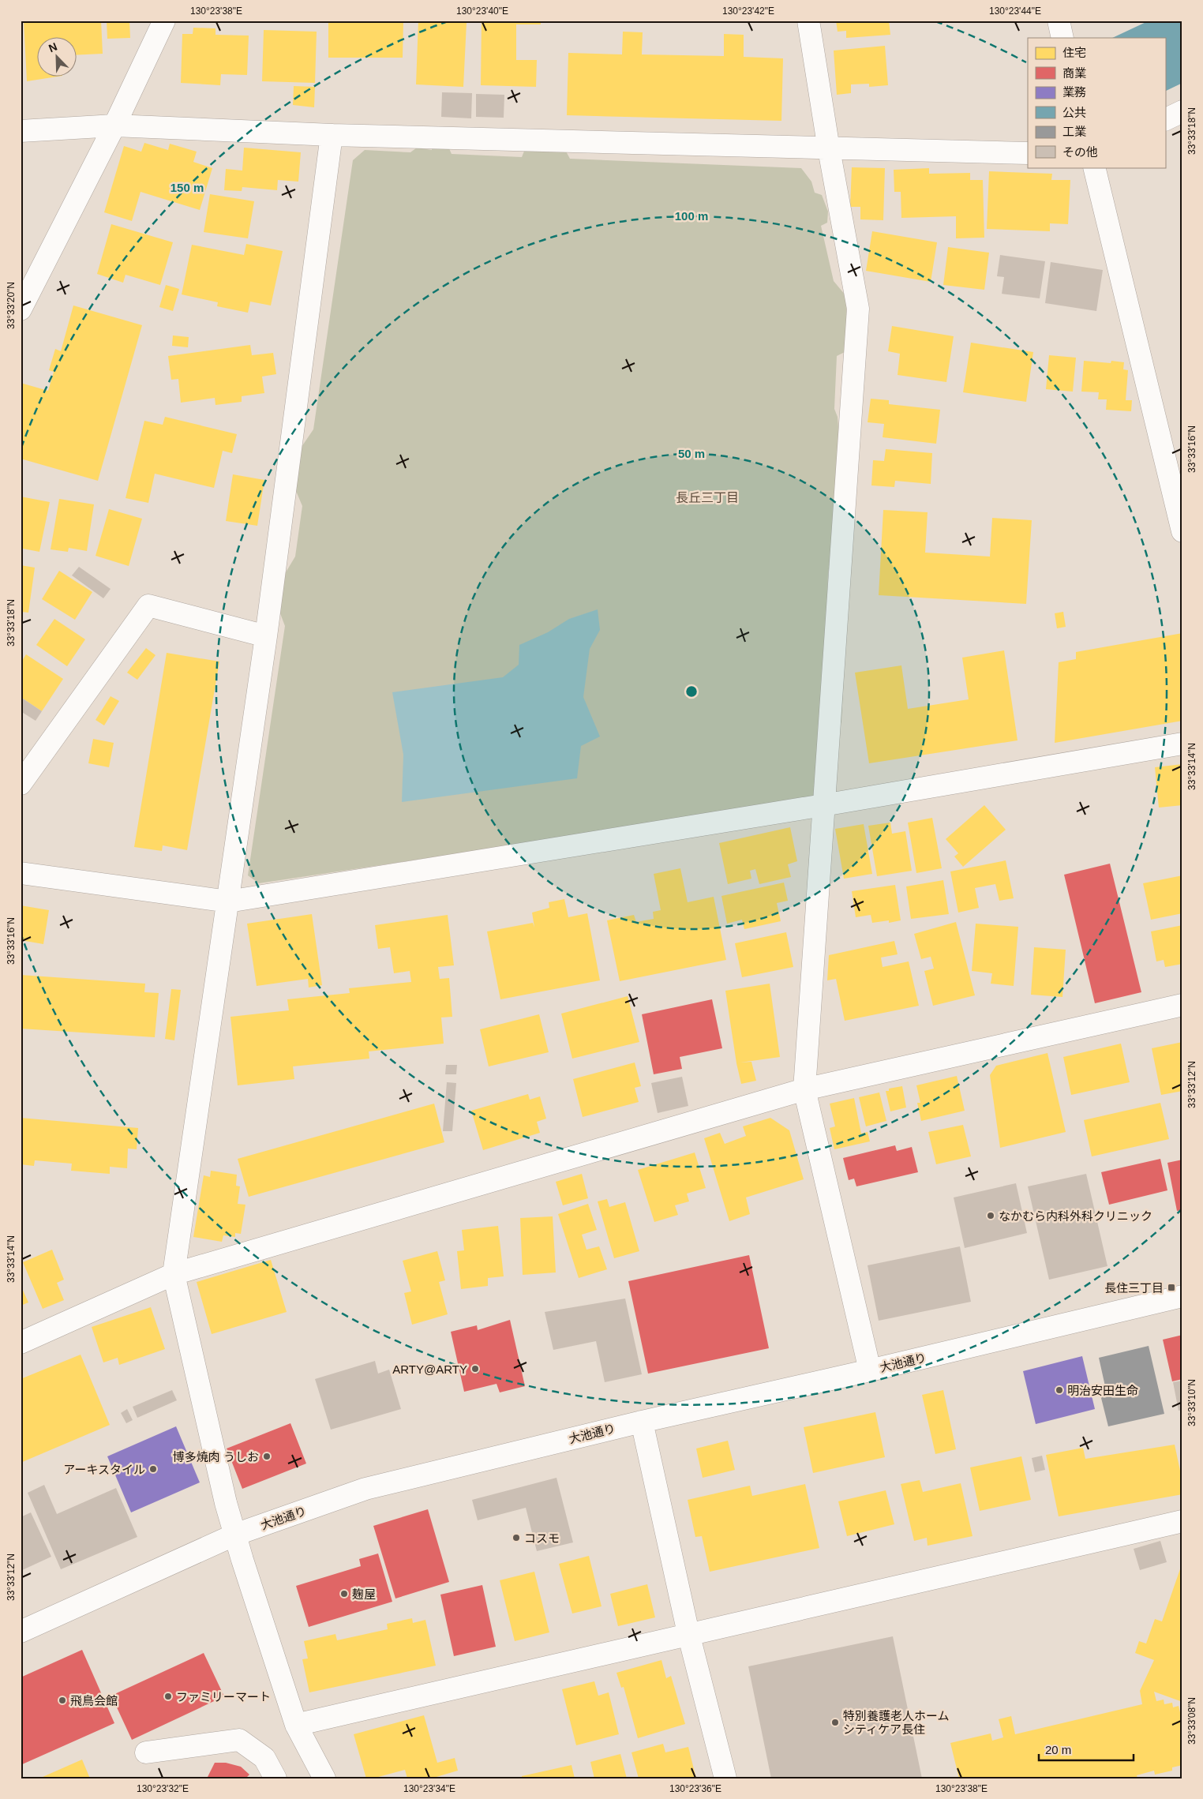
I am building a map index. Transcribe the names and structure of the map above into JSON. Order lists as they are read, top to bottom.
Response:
{
  "streets": {
    "street": ["大池通り"]
  },
  "districts": ["長丘三丁目"],
  "places": {
    "other": [
      "なかむら内科外科クリニック",
      "ARTY@ARTY",
      "明治安田生命",
      "博多焼肉 うしお",
      "アーキスタイル",
      "コスモ",
      "麹屋",
      "ファミリーマート",
      "飛鳥会館",
      "特別養護老人ホーム シティケア長住"
    ],
    "transit": ["長住三丁目"]
  },
  "legend": [
    "住宅",
    "商業",
    "業務",
    "公共",
    "工業",
    "その他"
  ],
  "scale_bar": "20 m",
  "north": "top left",
  "coordinates": [
    "130°23'38\"E",
    "130°23'40\"E",
    "130°23'42\"E",
    "130°23'44\"E",
    "33°33'18\"N",
    "33°33'20\"N",
    "33°33'16\"N",
    "33°33'14\"N",
    "33°33'12\"N",
    "33°33'10\"N",
    "33°33'08\"N",
    "130°23'32\"E",
    "130°23'34\"E",
    "130°23'36\"E"
  ],
  "rings": ["150 m", "100 m", "50 m"]
}
